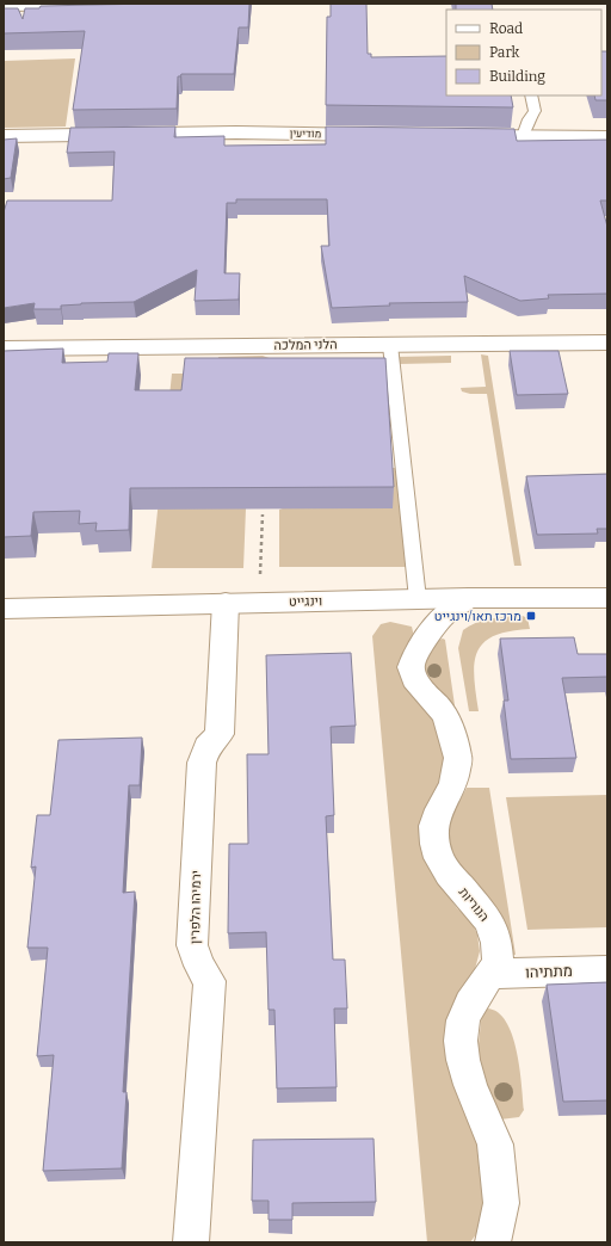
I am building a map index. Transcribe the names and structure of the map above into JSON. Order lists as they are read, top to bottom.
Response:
{
  "streets": {
    "street": [
      "מודיעין",
      "הלני המלכה",
      "וינגייט",
      "הנוריות",
      "ירמיהו הלפרין",
      "מתתיהו"
    ]
  },
  "crossings": [
    ["וינגייט", "הנוריות"],
    ["וינגייט", "ירמיהו הלפרין"],
    ["הנוריות", "מתתיהו"]
  ],
  "places": {
    "transit": ["מרכז תאו/וינגייט"]
  },
  "legend": ["Road", "Park", "Building"]
}
